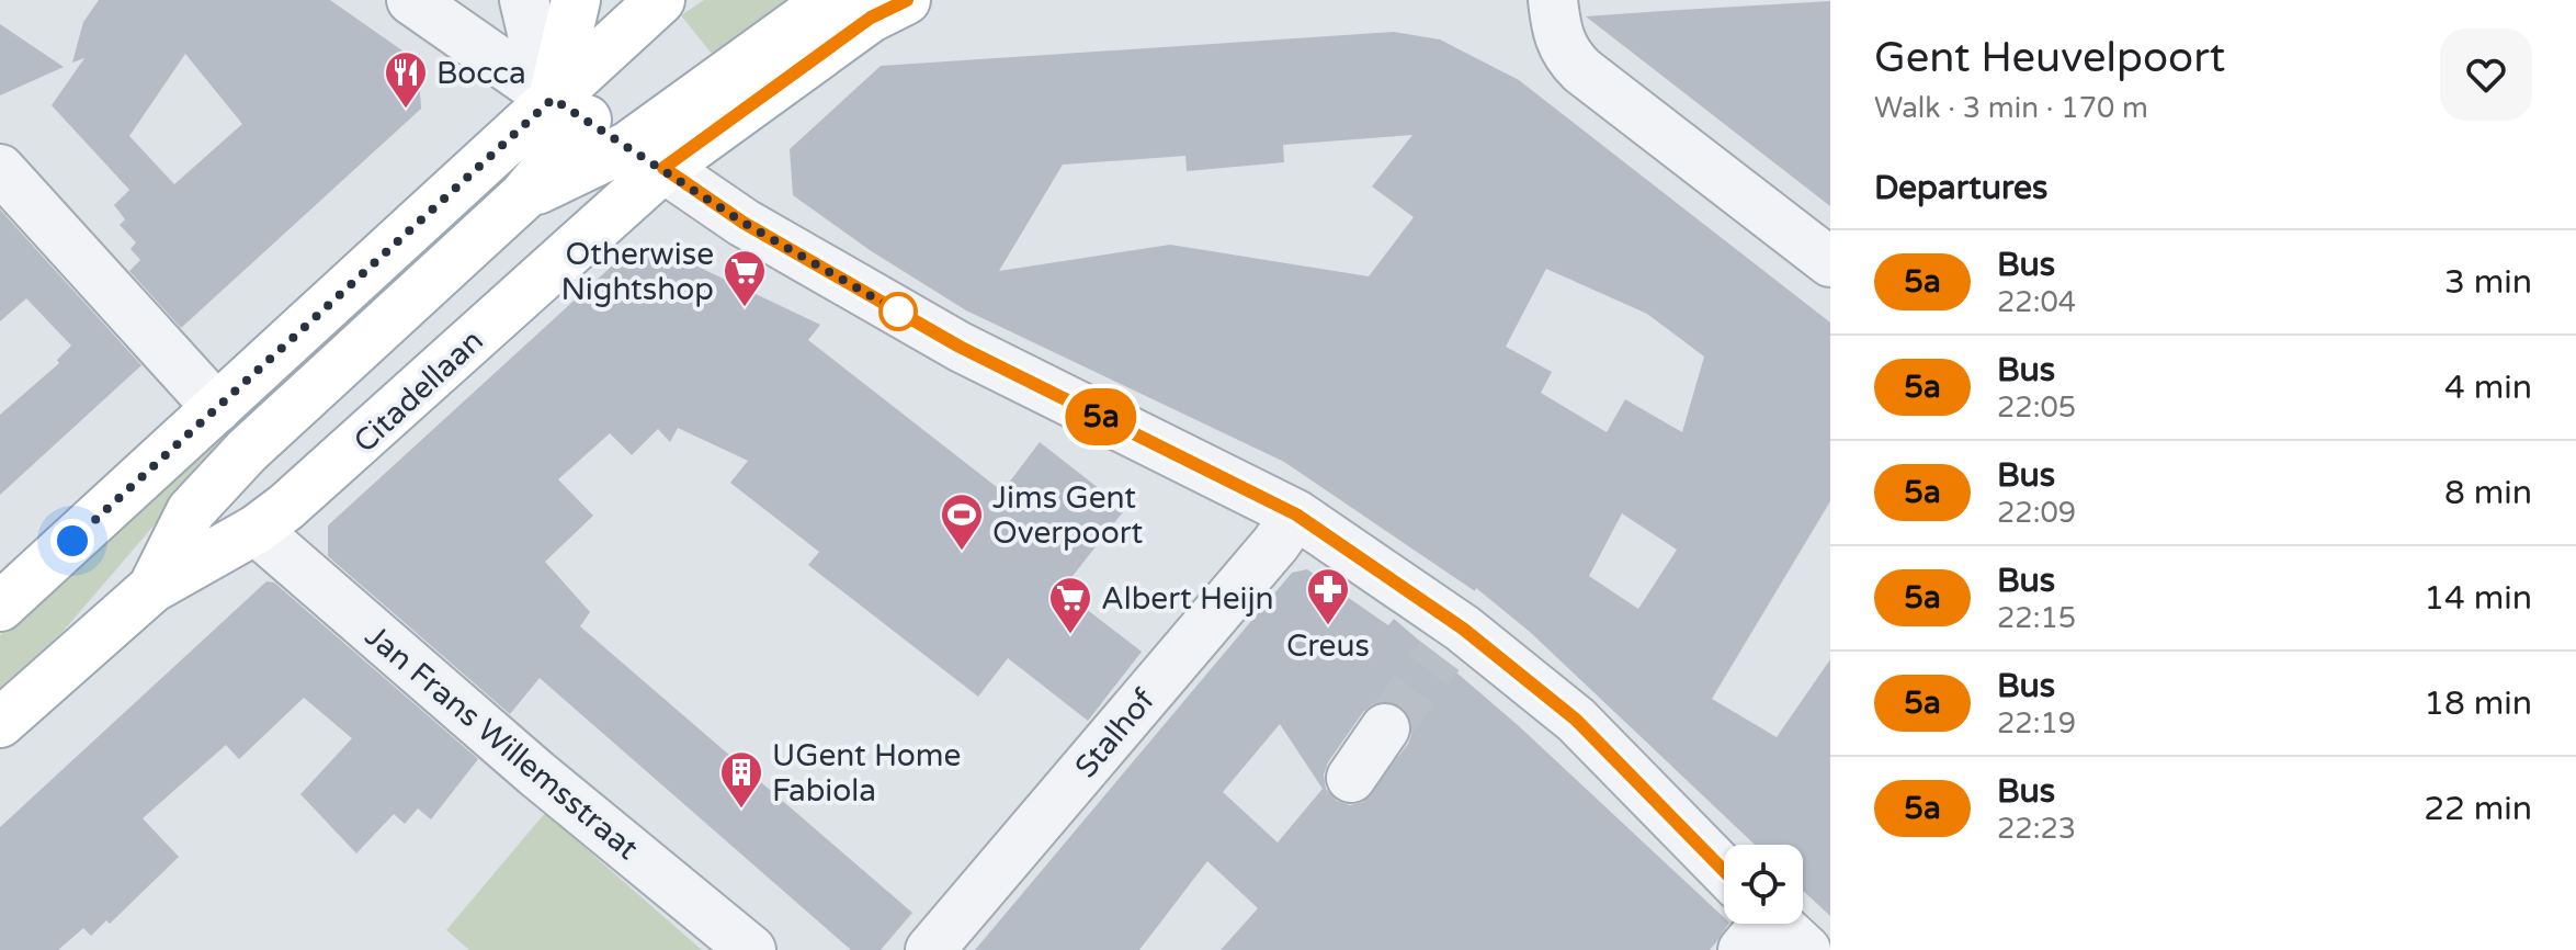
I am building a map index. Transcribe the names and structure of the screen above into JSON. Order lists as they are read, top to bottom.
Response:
{
  "streets": {
    "main road": ["Citadellaan"],
    "street": ["Stalhof", "Jan Frans Willemsstraat"]
  },
  "crossings": [
    ["Citadellaan", "Jan Frans Willemsstraat"]
  ],
  "places": {
    "restaurant": ["Bocca"],
    "supermarket": ["Otherwise Nightshop", "Albert Heijn"],
    "sports": ["Jims Gent Overpoort"],
    "pharmacy": ["Creus"],
    "building": ["UGent Home Fabiola"]
  },
  "lines": ["bus line 5a"],
  "page": {
    "on_map": "5a",
    "heading": [
      ["Gent Heuvelpoort", "Walk · 3 min · 170 m"],
      "Departures"
    ],
    "list": [
      {
        "mark": "5a",
        "name": "Bus",
        "note": "22:04",
        "value": "3 min"
      },
      {
        "mark": "5a",
        "name": "Bus",
        "note": "22:05",
        "value": "4 min"
      },
      {
        "mark": "5a",
        "name": "Bus",
        "note": "22:09",
        "value": "8 min"
      },
      {
        "mark": "5a",
        "name": "Bus",
        "note": "22:15",
        "value": "14 min"
      },
      {
        "mark": "5a",
        "name": "Bus",
        "note": "22:19",
        "value": "18 min"
      },
      {
        "mark": "5a",
        "name": "Bus",
        "note": "22:23",
        "value": "22 min"
      }
    ]
  }
}
